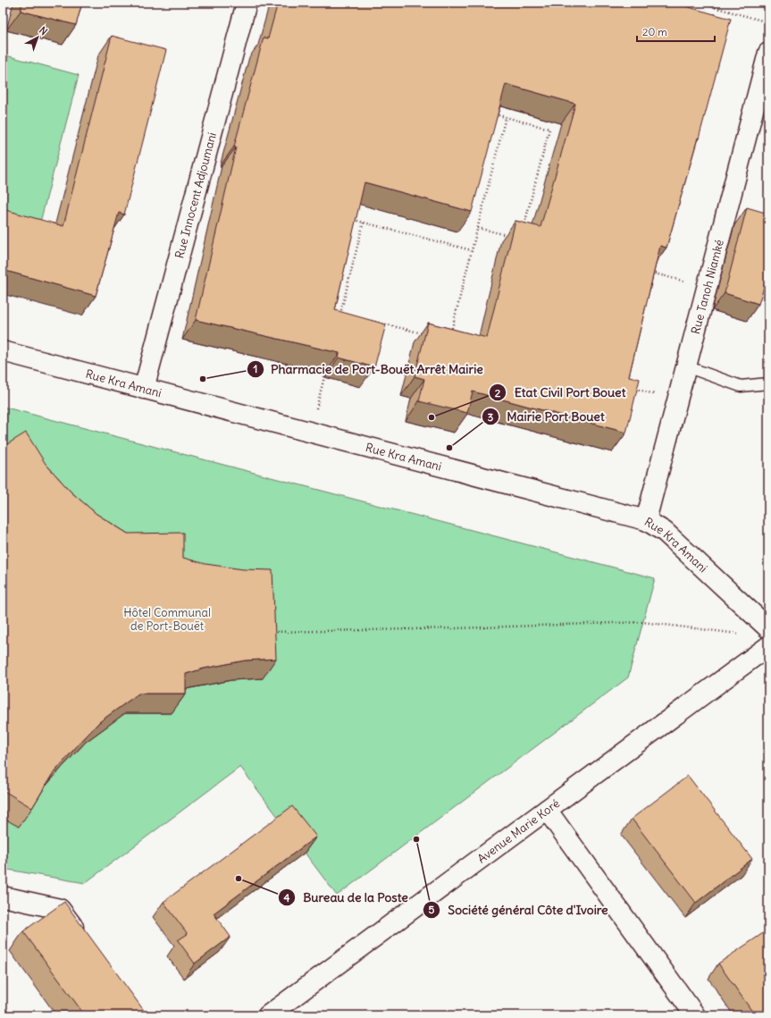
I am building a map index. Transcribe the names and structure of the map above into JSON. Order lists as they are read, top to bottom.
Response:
{
  "streets": {
    "street": [
      "Rue Innocent Adjoumani",
      "Rue Tanoh Niamké",
      "Rue Kra Amani",
      "Avenue Marie Koré"
    ]
  },
  "crossings": [
    ["Rue Innocent Adjoumani", "Rue Kra Amani"],
    ["Rue Tanoh Niamké", "Rue Kra Amani"]
  ],
  "parks": ["Hôtel Communal de Port-Bouët"],
  "places": [
    "Pharmacie de Port-Bouët Arrêt Mairie",
    "Etat Civil Port Bouet",
    "Mairie Port Bouet",
    "Société général Côte d'Ivoire",
    "Bureau de la Poste"
  ],
  "scale_bar": "20 m",
  "north": "top right"
}
